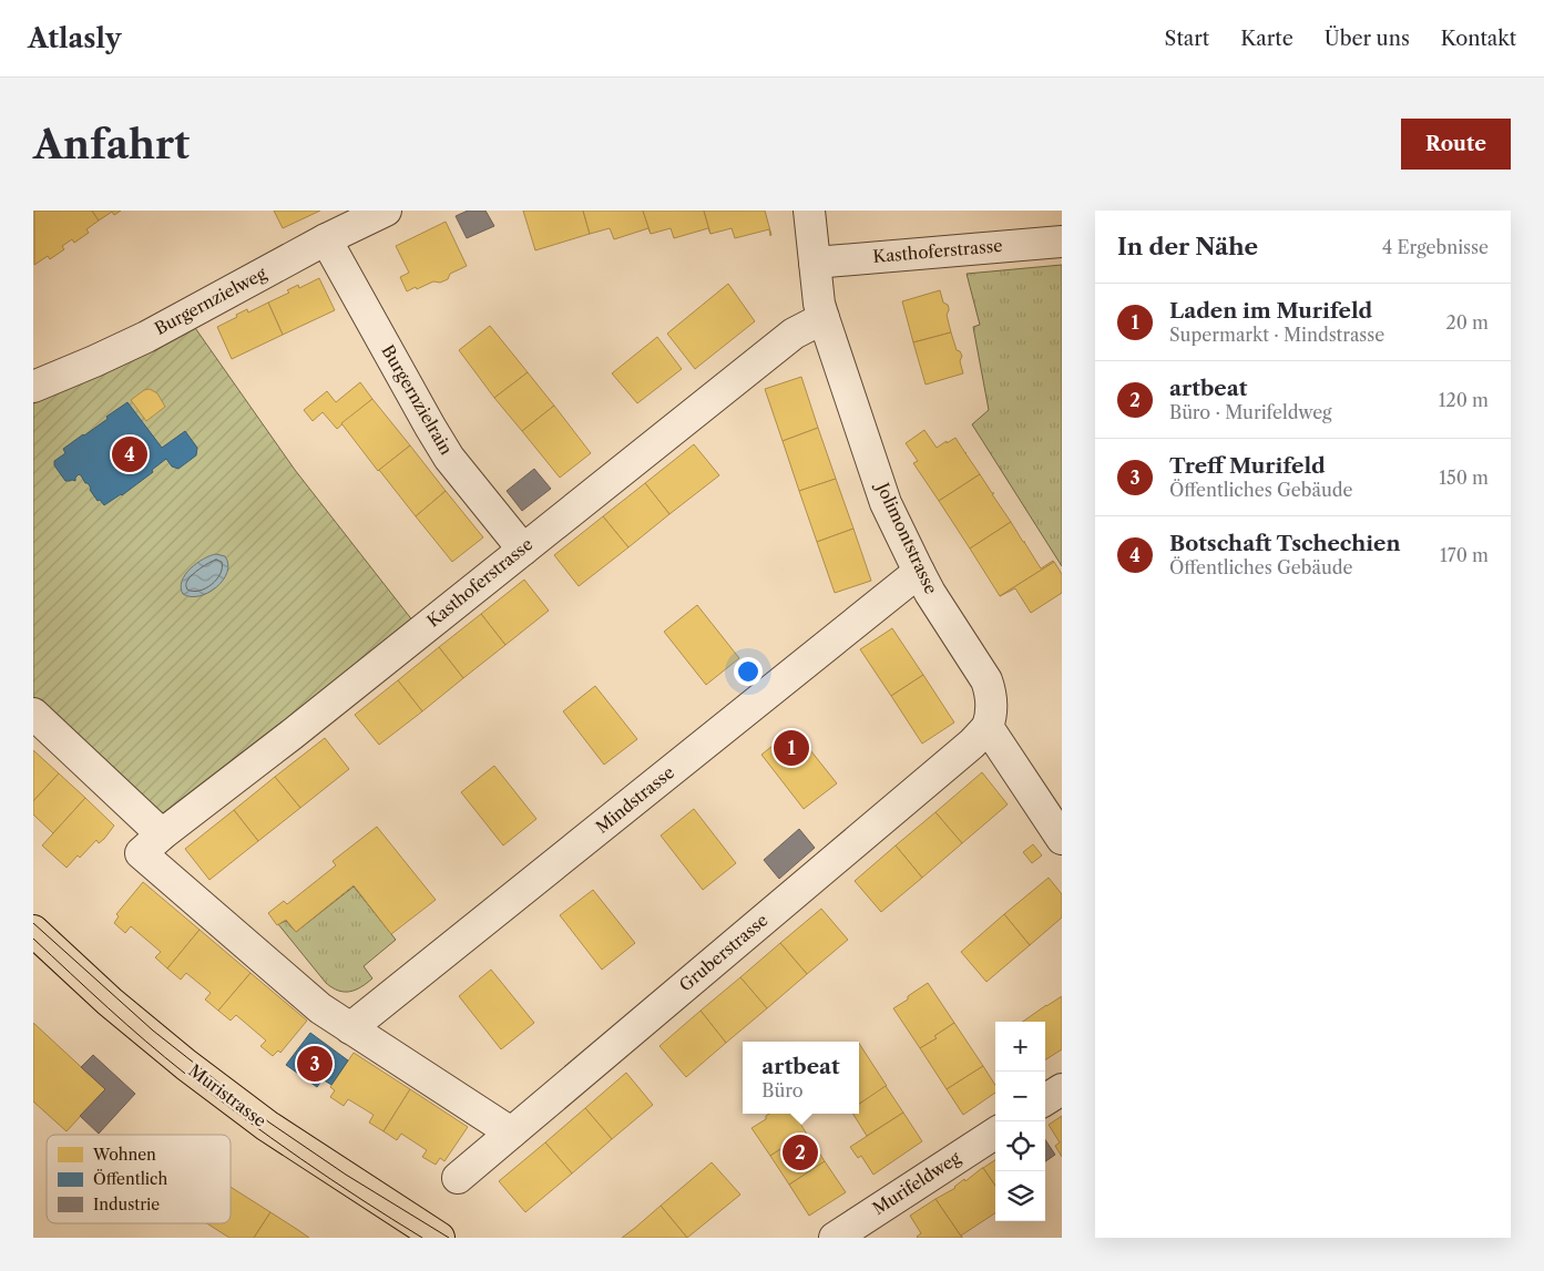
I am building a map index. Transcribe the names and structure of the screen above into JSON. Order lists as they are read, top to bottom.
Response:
{
  "streets": {
    "main road": ["Muristrasse"],
    "street": [
      "Kasthoferstrasse",
      "Burgernzielweg",
      "Burgernzielrain",
      "Jolimontstrasse",
      "Mindstrasse",
      "Gruberstrasse",
      "Murifeldweg"
    ]
  },
  "crossings": [
    ["Kasthoferstrasse", "Burgernzielrain"],
    ["Kasthoferstrasse", "Jolimontstrasse"],
    ["Burgernzielweg", "Burgernzielrain"],
    ["Jolimontstrasse", "Mindstrasse"],
    ["Jolimontstrasse", "Gruberstrasse"]
  ],
  "legend": ["Wohnen", "Öffentlich", "Industrie"],
  "page": {
    "header": "Atlasly",
    "nav": [
      "Start",
      "Karte",
      "Über uns",
      "Kontakt"
    ],
    "buttons": "Route",
    "title": "Anfahrt",
    "heading": ["In der Nähe", "4 Ergebnisse"],
    "list": [
      {
        "mark": "1",
        "name": "Laden im Murifeld",
        "note": "Supermarkt · Mindstrasse",
        "value": "20 m"
      },
      {
        "mark": "2",
        "name": "artbeat",
        "note": "Büro · Murifeldweg",
        "value": "120 m"
      },
      {
        "mark": "3",
        "name": "Treff Murifeld",
        "note": "Öffentliches Gebäude",
        "value": "150 m"
      },
      {
        "mark": "4",
        "name": "Botschaft Tschechien",
        "note": "Öffentliches Gebäude",
        "value": "170 m"
      }
    ],
    "pins": [
      "4",
      "1",
      "3",
      "2"
    ],
    "map_buttons": ["+", "−"],
    "popup": ["artbeat", "Büro"]
  }
}
